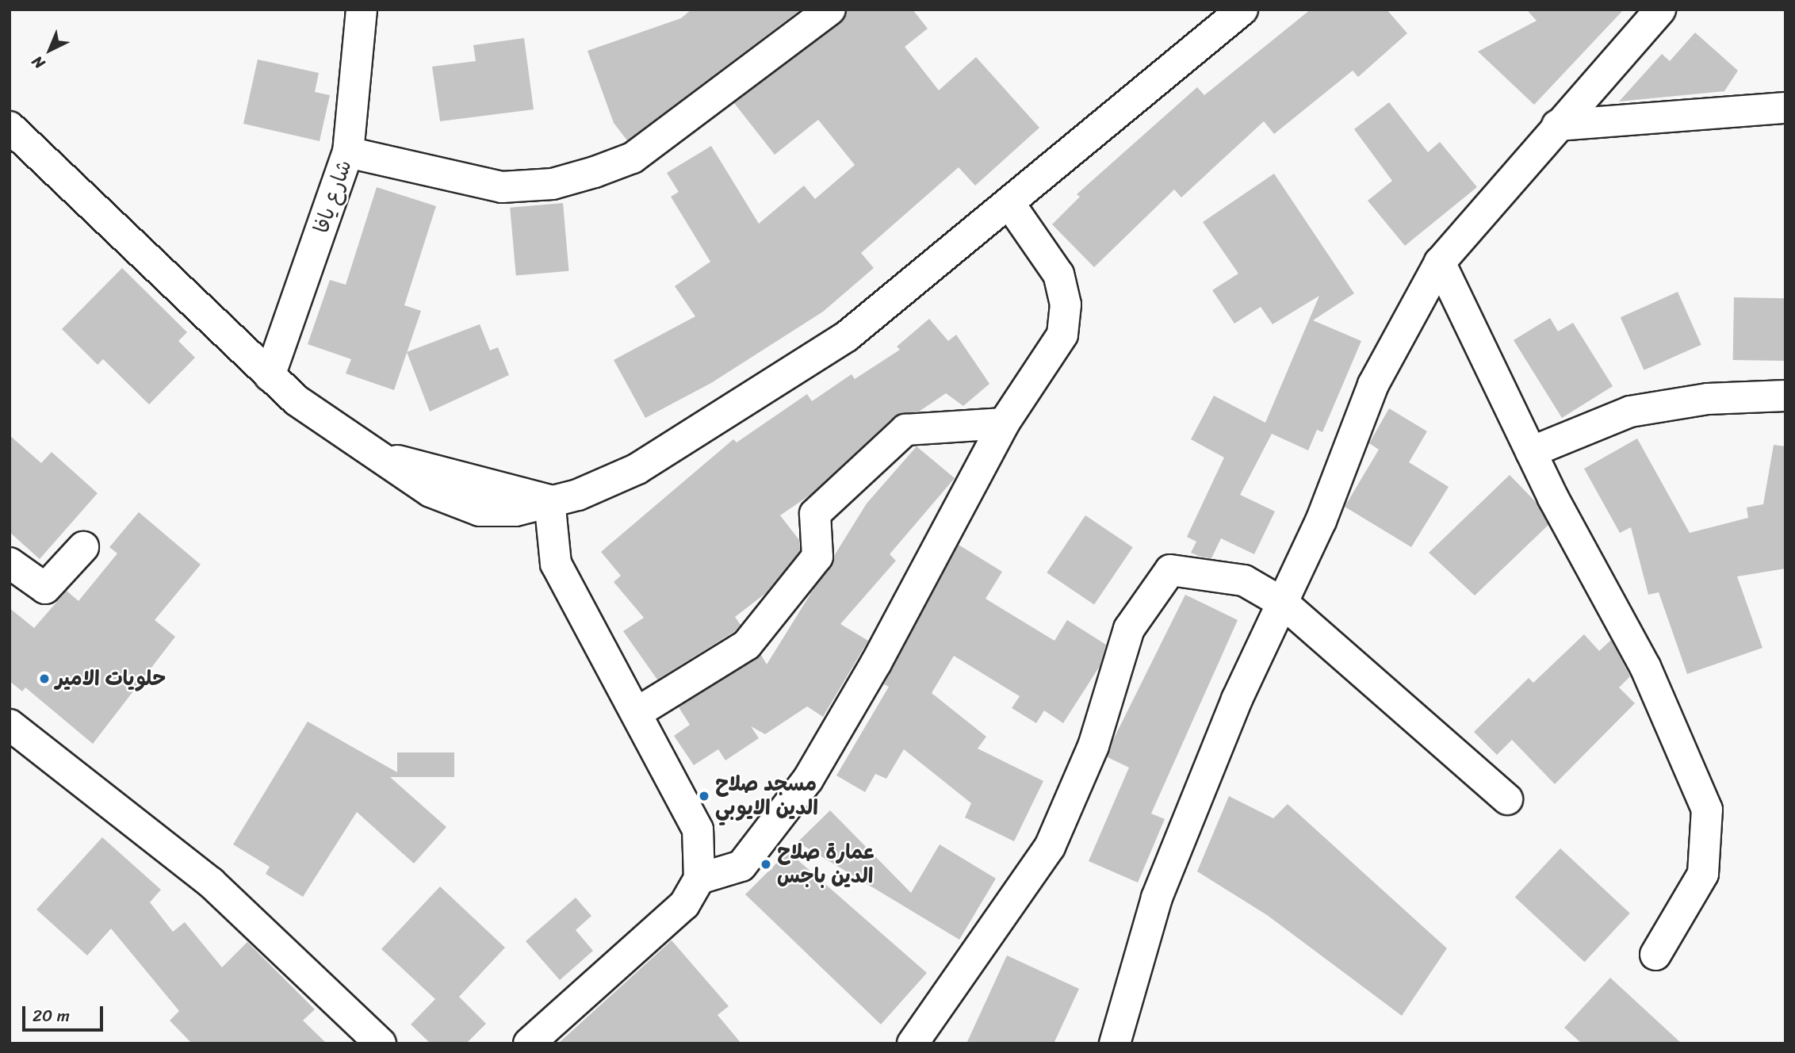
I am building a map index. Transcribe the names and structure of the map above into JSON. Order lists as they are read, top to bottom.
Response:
{
  "streets": {
    "street": ["شارع يافا"]
  },
  "places": ["حلويات الامير", "مسجد صلاح الدين الايوبي", "عمارة صلاح الدين باجس"],
  "scale_bar": "20 m",
  "north": "bottom left"
}
